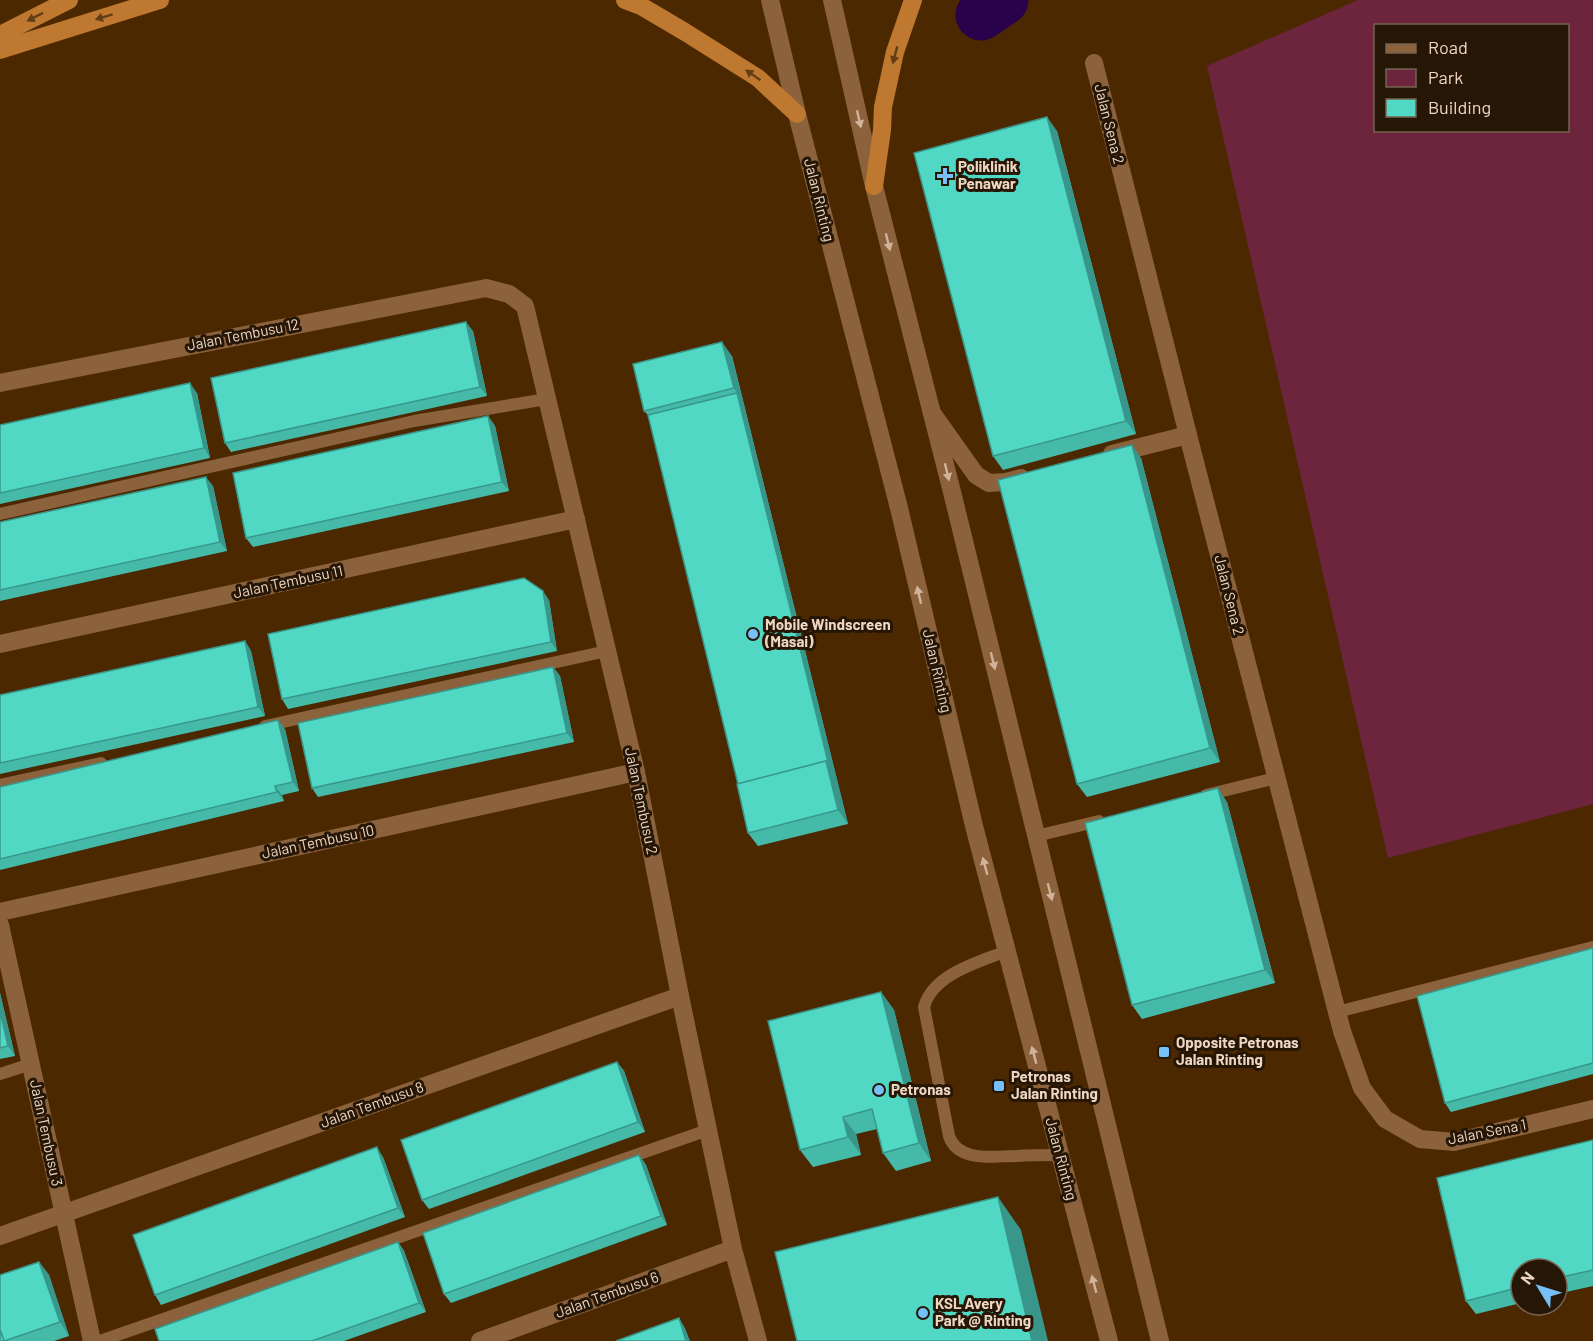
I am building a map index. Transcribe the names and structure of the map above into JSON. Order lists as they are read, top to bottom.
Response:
{
  "streets": {
    "street": [
      "Jalan Sena 2",
      "Jalan Rinting",
      "Jalan Tembusu 12",
      "Jalan Tembusu 11",
      "Jalan Tembusu 2",
      "Jalan Tembusu 10",
      "Jalan Tembusu 8",
      "Jalan Sena 1",
      "Jalan Tembusu 3",
      "Jalan Tembusu 6"
    ]
  },
  "crossings": [
    ["Jalan Sena 2", "Jalan Sena 1"],
    ["Jalan Tembusu 12", "Jalan Tembusu 2"],
    ["Jalan Tembusu 11", "Jalan Tembusu 2"],
    ["Jalan Tembusu 2", "Jalan Tembusu 10"],
    ["Jalan Tembusu 2", "Jalan Tembusu 8"],
    ["Jalan Tembusu 2", "Jalan Tembusu 6"],
    ["Jalan Tembusu 8", "Jalan Tembusu 3"]
  ],
  "places": {
    "health": ["Poliklinik Penawar"],
    "other": ["Mobile Windscreen (Masai)", "Petronas", "KSL Avery Park @ Rinting"],
    "transit": ["Opposite Petronas Jalan Rinting", "Petronas Jalan Rinting"]
  },
  "legend": ["Road", "Park", "Building"],
  "north": "top left"
}
